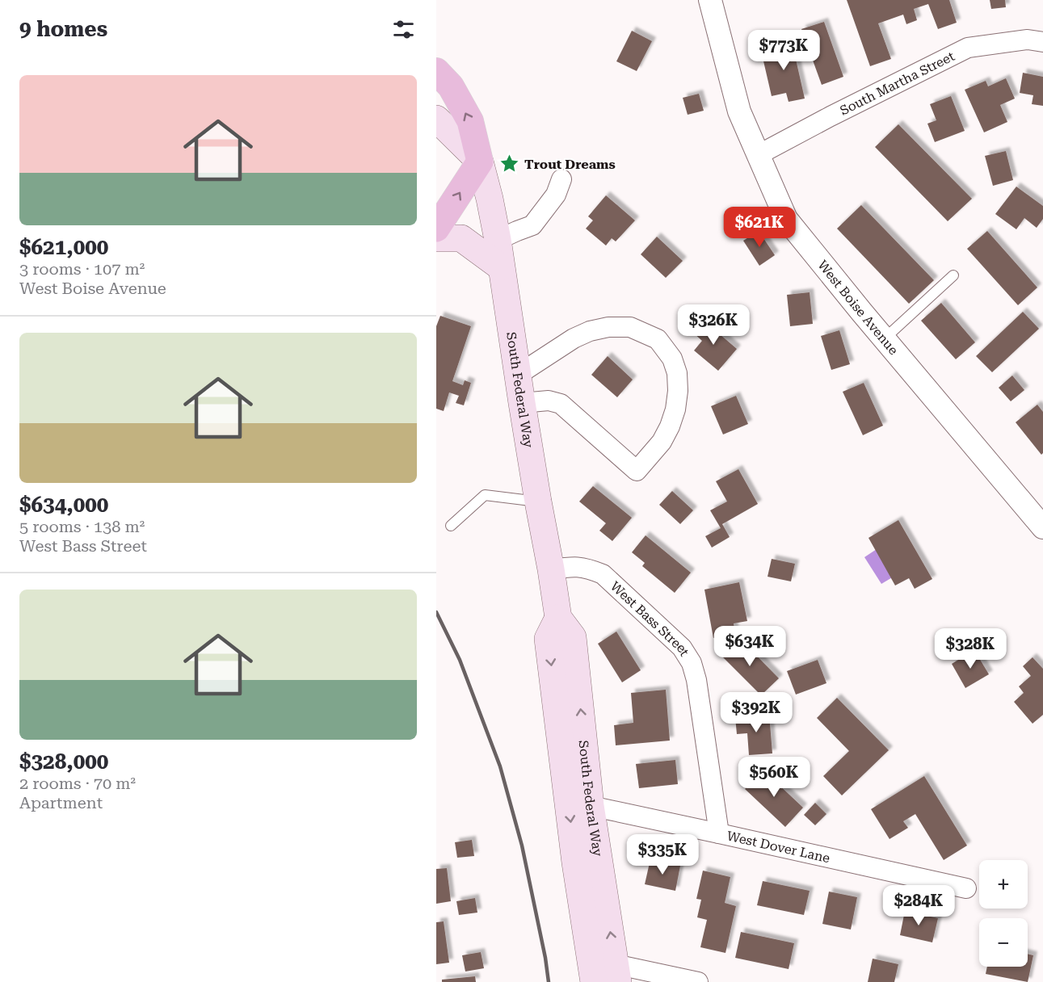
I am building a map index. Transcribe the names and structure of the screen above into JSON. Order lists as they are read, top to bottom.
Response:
{
  "streets": {
    "main road": ["South Federal Way"],
    "street": [
      "South Martha Street",
      "West Boise Avenue",
      "West Bass Street",
      "West Dover Lane"
    ]
  },
  "crossings": [
    ["South Martha Street", "West Boise Avenue"],
    ["South Federal Way", "West Bass Street"],
    ["South Federal Way", "West Dover Lane"],
    ["West Bass Street", "West Dover Lane"]
  ],
  "places": {
    "place": ["Trout Dreams"]
  },
  "page": {
    "heading": "9 homes",
    "price": [
      "$773K",
      "$621K",
      "$326K",
      "$634K",
      "$328K",
      "$392K",
      "$560K",
      "$335K",
      "$284K"
    ],
    "list": [
      {
        "name": "$621,000",
        "note": "3 rooms · 107 m² · West Boise Avenue"
      },
      {
        "name": "$634,000",
        "note": "5 rooms · 138 m² · West Bass Street"
      },
      {
        "name": "$328,000",
        "note": "2 rooms · 70 m² · Apartment"
      }
    ],
    "map_buttons": ["+", "−"]
  }
}
